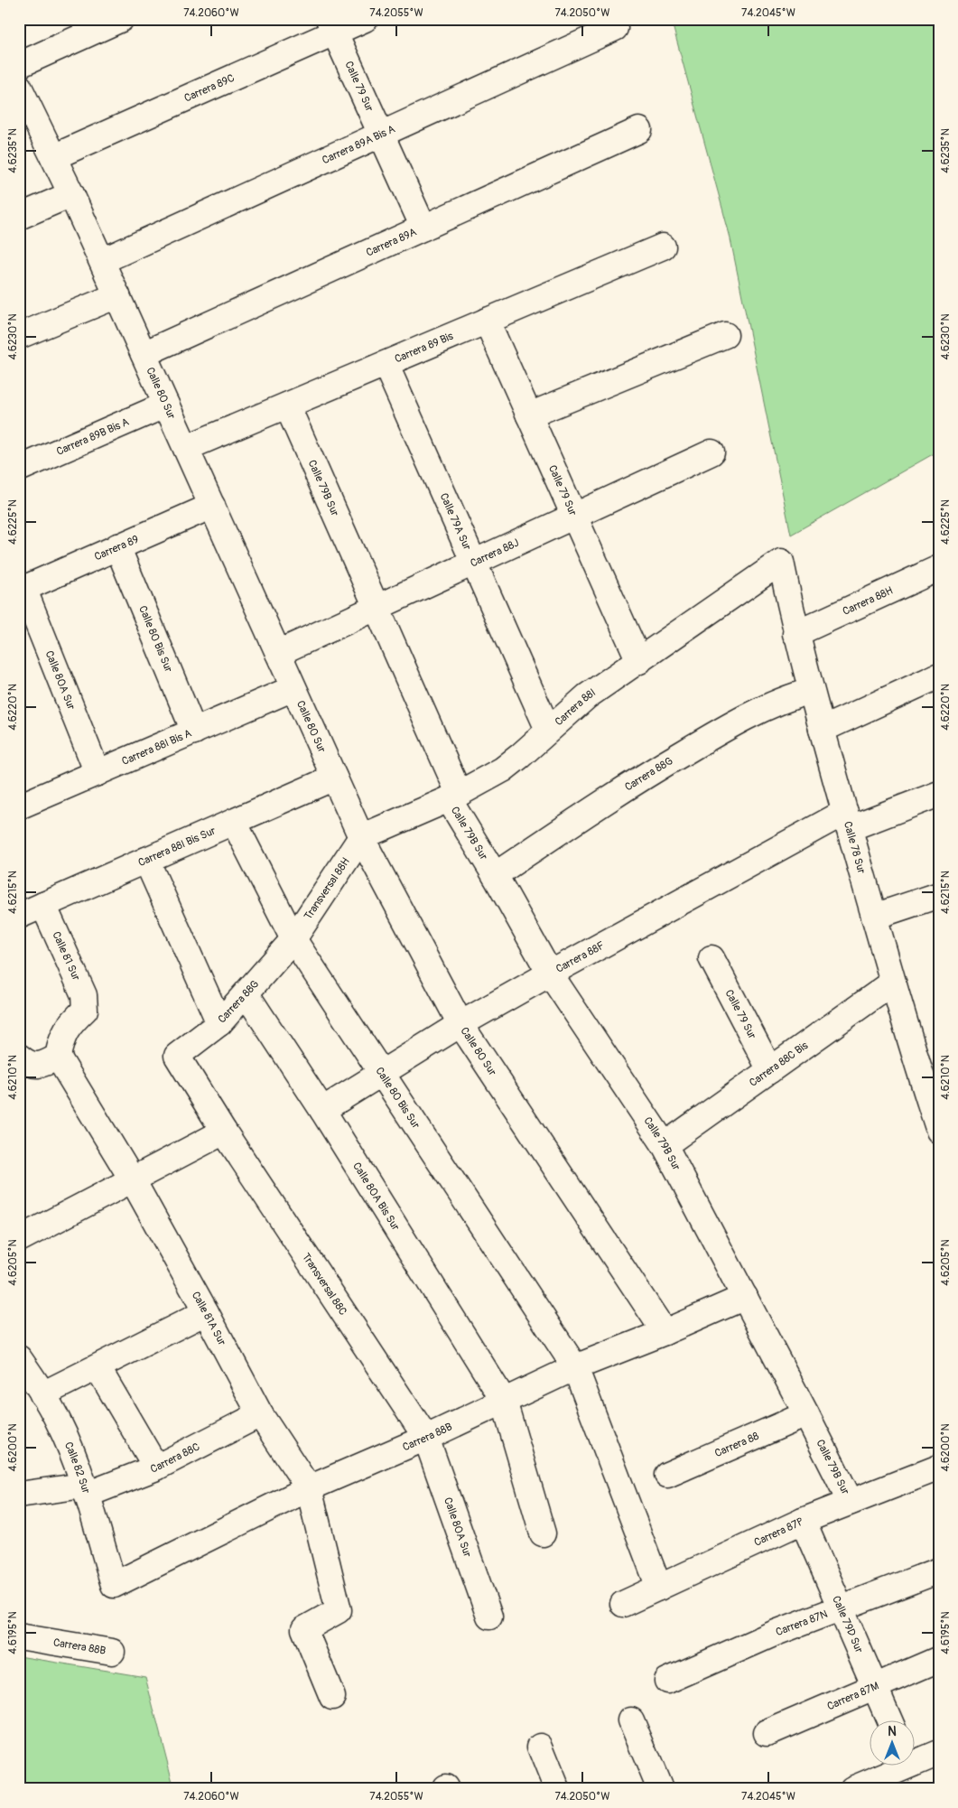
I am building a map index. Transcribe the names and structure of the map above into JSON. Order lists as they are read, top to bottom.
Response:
{
  "streets": {
    "street": [
      "Calle 79 Sur",
      "Carrera 89C",
      "Carrera 89A Bis A",
      "Carrera 89A",
      "Carrera 89 Bis",
      "Calle 80 Sur",
      "Carrera 89B Bis A",
      "Calle 79B Sur",
      "Calle 79A Sur",
      "Carrera 89",
      "Carrera 88J",
      "Carrera 88H",
      "Calle 80 Bis Sur",
      "Calle 80A Sur",
      "Carrera 88I",
      "Carrera 88I Bis A",
      "Carrera 88G",
      "Carrera 88I Bis Sur",
      "Calle 78 Sur",
      "Transversal 88H",
      "Calle 81 Sur",
      "Carrera 88F",
      "Carrera 88C Bis",
      "Calle 80A Bis Sur",
      "Transversal 88C",
      "Calle 81A Sur",
      "Carrera 88B",
      "Carrera 88",
      "Carrera 88C",
      "Calle 82 Sur",
      "Carrera 87P",
      "Carrera 87N",
      "Calle 79D Sur",
      "Carrera 87M"
    ]
  },
  "crossings": [
    ["Calle 79 Sur", "Carrera 89C"],
    ["Calle 79 Sur", "Carrera 89A Bis A"],
    ["Calle 79 Sur", "Carrera 89A"],
    ["Calle 79 Sur", "Carrera 89 Bis"],
    ["Calle 79 Sur", "Carrera 88J"],
    ["Calle 79 Sur", "Carrera 88I"],
    ["Calle 79 Sur", "Carrera 88C Bis"],
    ["Carrera 89C", "Calle 80 Sur"],
    ["Carrera 89A Bis A", "Calle 80 Sur"],
    ["Carrera 89A", "Calle 80 Sur"],
    ["Carrera 89 Bis", "Calle 80 Sur"],
    ["Carrera 89 Bis", "Calle 79B Sur"],
    ["Carrera 89 Bis", "Calle 79A Sur"],
    ["Calle 80 Sur", "Carrera 89B Bis A"],
    ["Calle 80 Sur", "Carrera 89"],
    ["Calle 80 Sur", "Carrera 88J"],
    ["Calle 80 Sur", "Carrera 88I"],
    ["Calle 80 Sur", "Carrera 88I Bis A"],
    ["Calle 80 Sur", "Carrera 88I Bis Sur"],
    ["Calle 80 Sur", "Transversal 88H"],
    ["Calle 80 Sur", "Carrera 88F"],
    ["Calle 80 Sur", "Carrera 88B"],
    ["Calle 79B Sur", "Carrera 88J"],
    ["Calle 79B Sur", "Carrera 88I"],
    ["Calle 79B Sur", "Carrera 88G"],
    ["Calle 79B Sur", "Carrera 88F"],
    ["Calle 79B Sur", "Carrera 88C Bis"],
    ["Calle 79B Sur", "Carrera 88B"],
    ["Calle 79B Sur", "Carrera 88"],
    ["Calle 79B Sur", "Carrera 87P"],
    ["Calle 79A Sur", "Carrera 88J"],
    ["Calle 79A Sur", "Carrera 88I"],
    ["Carrera 89", "Calle 80 Bis Sur"],
    ["Carrera 89", "Calle 80A Sur"],
    ["Carrera 88H", "Calle 78 Sur"],
    ["Calle 80 Bis Sur", "Carrera 88I Bis A"],
    ["Calle 80 Bis Sur", "Carrera 88G"],
    ["Calle 80 Bis Sur", "Carrera 88I Bis Sur"],
    ["Calle 80 Bis Sur", "Transversal 88H"],
    ["Calle 80 Bis Sur", "Carrera 88F"],
    ["Calle 80 Bis Sur", "Carrera 88B"],
    ["Calle 80 Bis Sur", "Carrera 87P"],
    ["Calle 80A Sur", "Carrera 88I Bis A"],
    ["Calle 80A Sur", "Transversal 88C"],
    ["Calle 80A Sur", "Carrera 88B"],
    ["Carrera 88I", "Calle 78 Sur"],
    ["Carrera 88I", "Transversal 88H"],
    ["Carrera 88G", "Calle 78 Sur"],
    ["Carrera 88G", "Transversal 88H"],
    ["Carrera 88G", "Calle 80A Bis Sur"],
    ["Carrera 88G", "Transversal 88C"],
    ["Carrera 88I Bis Sur", "Calle 81 Sur"],
    ["Calle 78 Sur", "Carrera 88F"],
    ["Calle 78 Sur", "Carrera 88C Bis"],
    ["Calle 81 Sur", "Calle 81A Sur"],
    ["Carrera 88F", "Calle 80A Bis Sur"],
    ["Calle 80A Bis Sur", "Carrera 88B"],
    ["Transversal 88C", "Carrera 88B"],
    ["Calle 81A Sur", "Carrera 88B"],
    ["Calle 81A Sur", "Carrera 88C"],
    ["Carrera 88B", "Calle 82 Sur"],
    ["Carrera 88C", "Calle 82 Sur"],
    ["Carrera 87P", "Calle 79D Sur"],
    ["Carrera 87N", "Calle 79D Sur"],
    ["Calle 79D Sur", "Carrera 87M"]
  ],
  "north": "top",
  "coordinates": [
    "74.2060°W",
    "74.2055°W",
    "74.2050°W",
    "74.2045°W",
    "4.6235°N",
    "4.6230°N",
    "4.6225°N",
    "4.6220°N",
    "4.6215°N",
    "4.6210°N",
    "4.6205°N",
    "4.6200°N",
    "4.6195°N"
  ]
}
